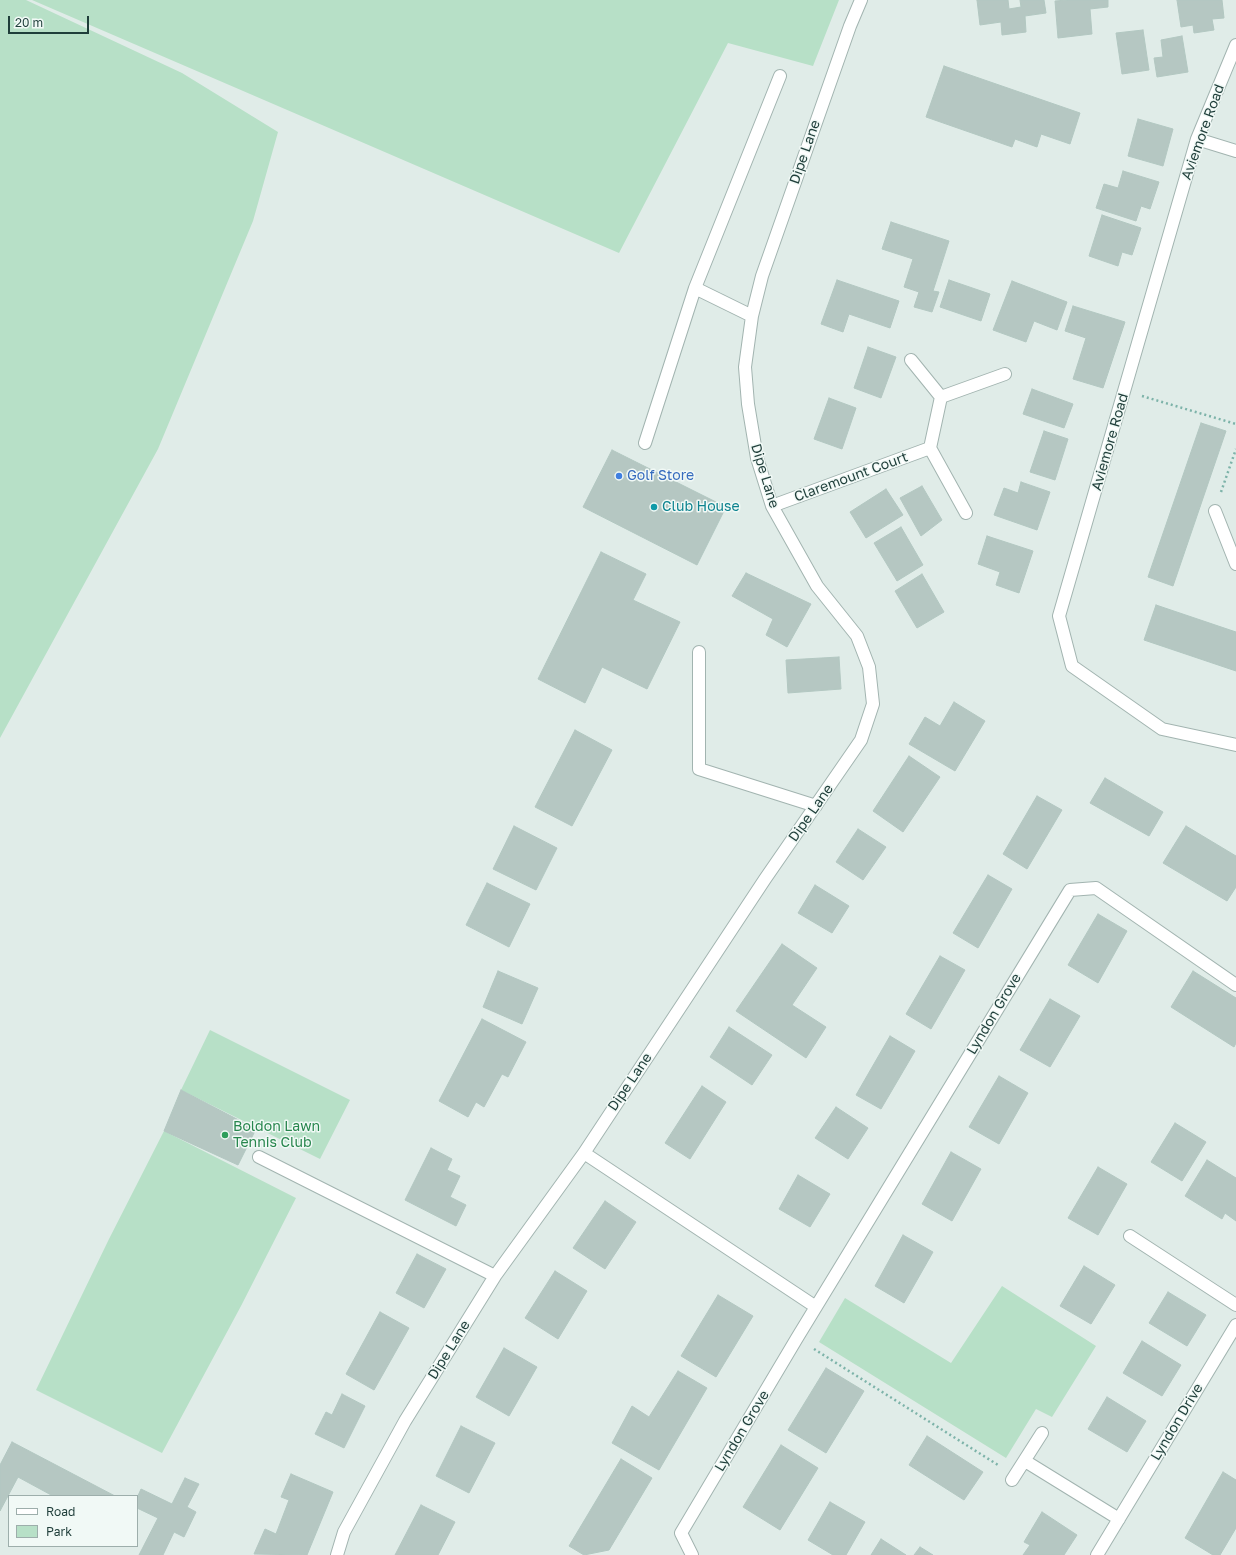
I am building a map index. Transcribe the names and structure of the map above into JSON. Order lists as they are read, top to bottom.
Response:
{
  "streets": {
    "street": [
      "Aviemore Road",
      "Dipe Lane",
      "Claremount Court",
      "Lyndon Grove",
      "Lyndon Drive"
    ]
  },
  "crossings": [
    ["Dipe Lane", "Claremount Court"]
  ],
  "places": ["Golf Store", "Club House", "Boldon Lawn Tennis Club"],
  "legend": ["Road", "Park"],
  "scale_bar": "20 m"
}
